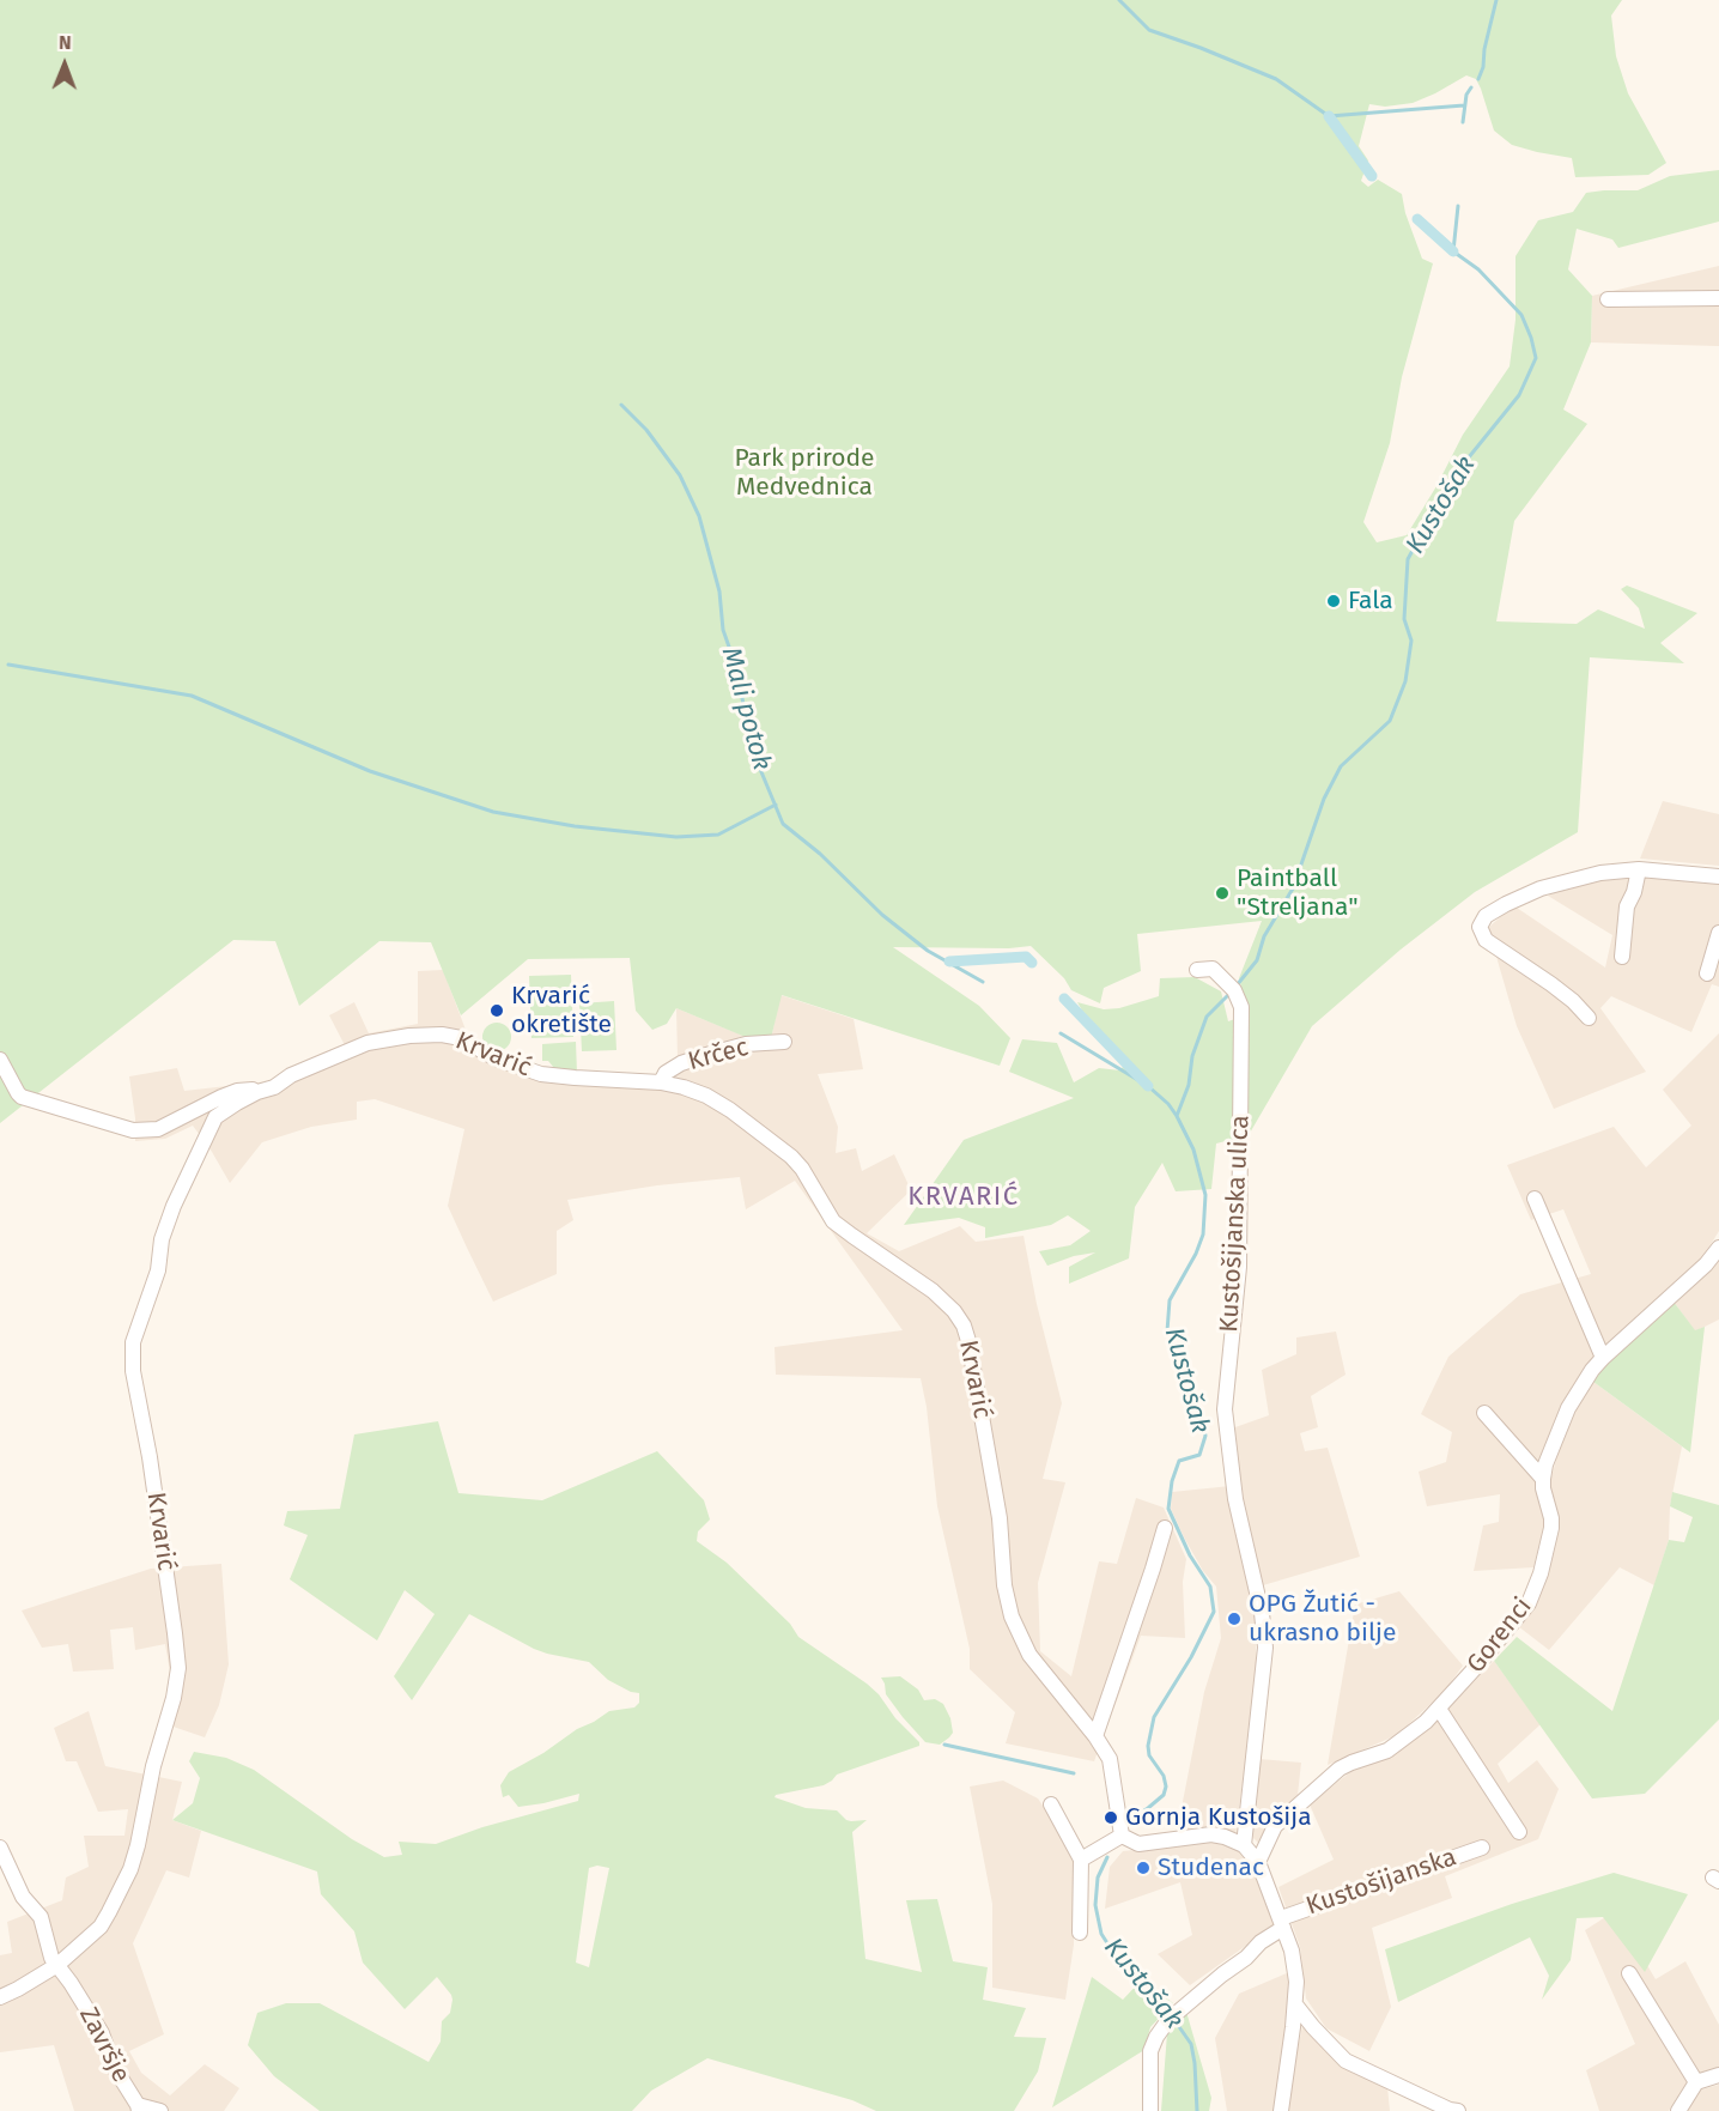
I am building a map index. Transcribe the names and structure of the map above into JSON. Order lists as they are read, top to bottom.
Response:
{
  "streets": {
    "street": [
      "Krvarić",
      "Krčec",
      "Kustošijanska ulica",
      "Gorenci",
      "Kustošijanska",
      "Završje"
    ]
  },
  "crossings": [
    ["Krvarić", "Krčec"],
    ["Krvarić", "Završje"]
  ],
  "districts": ["KRVARIĆ"],
  "water": ["Kustošak", "Mali potok"],
  "parks": ["Park prirode Medvednica"],
  "places": [
    "Fala",
    "Paintball \"Streljana\"",
    "Krvarić okretište",
    "OPG Žutić - ukrasno bilje",
    "Gornja Kustošija",
    "Studenac"
  ],
  "north": "top"
}
